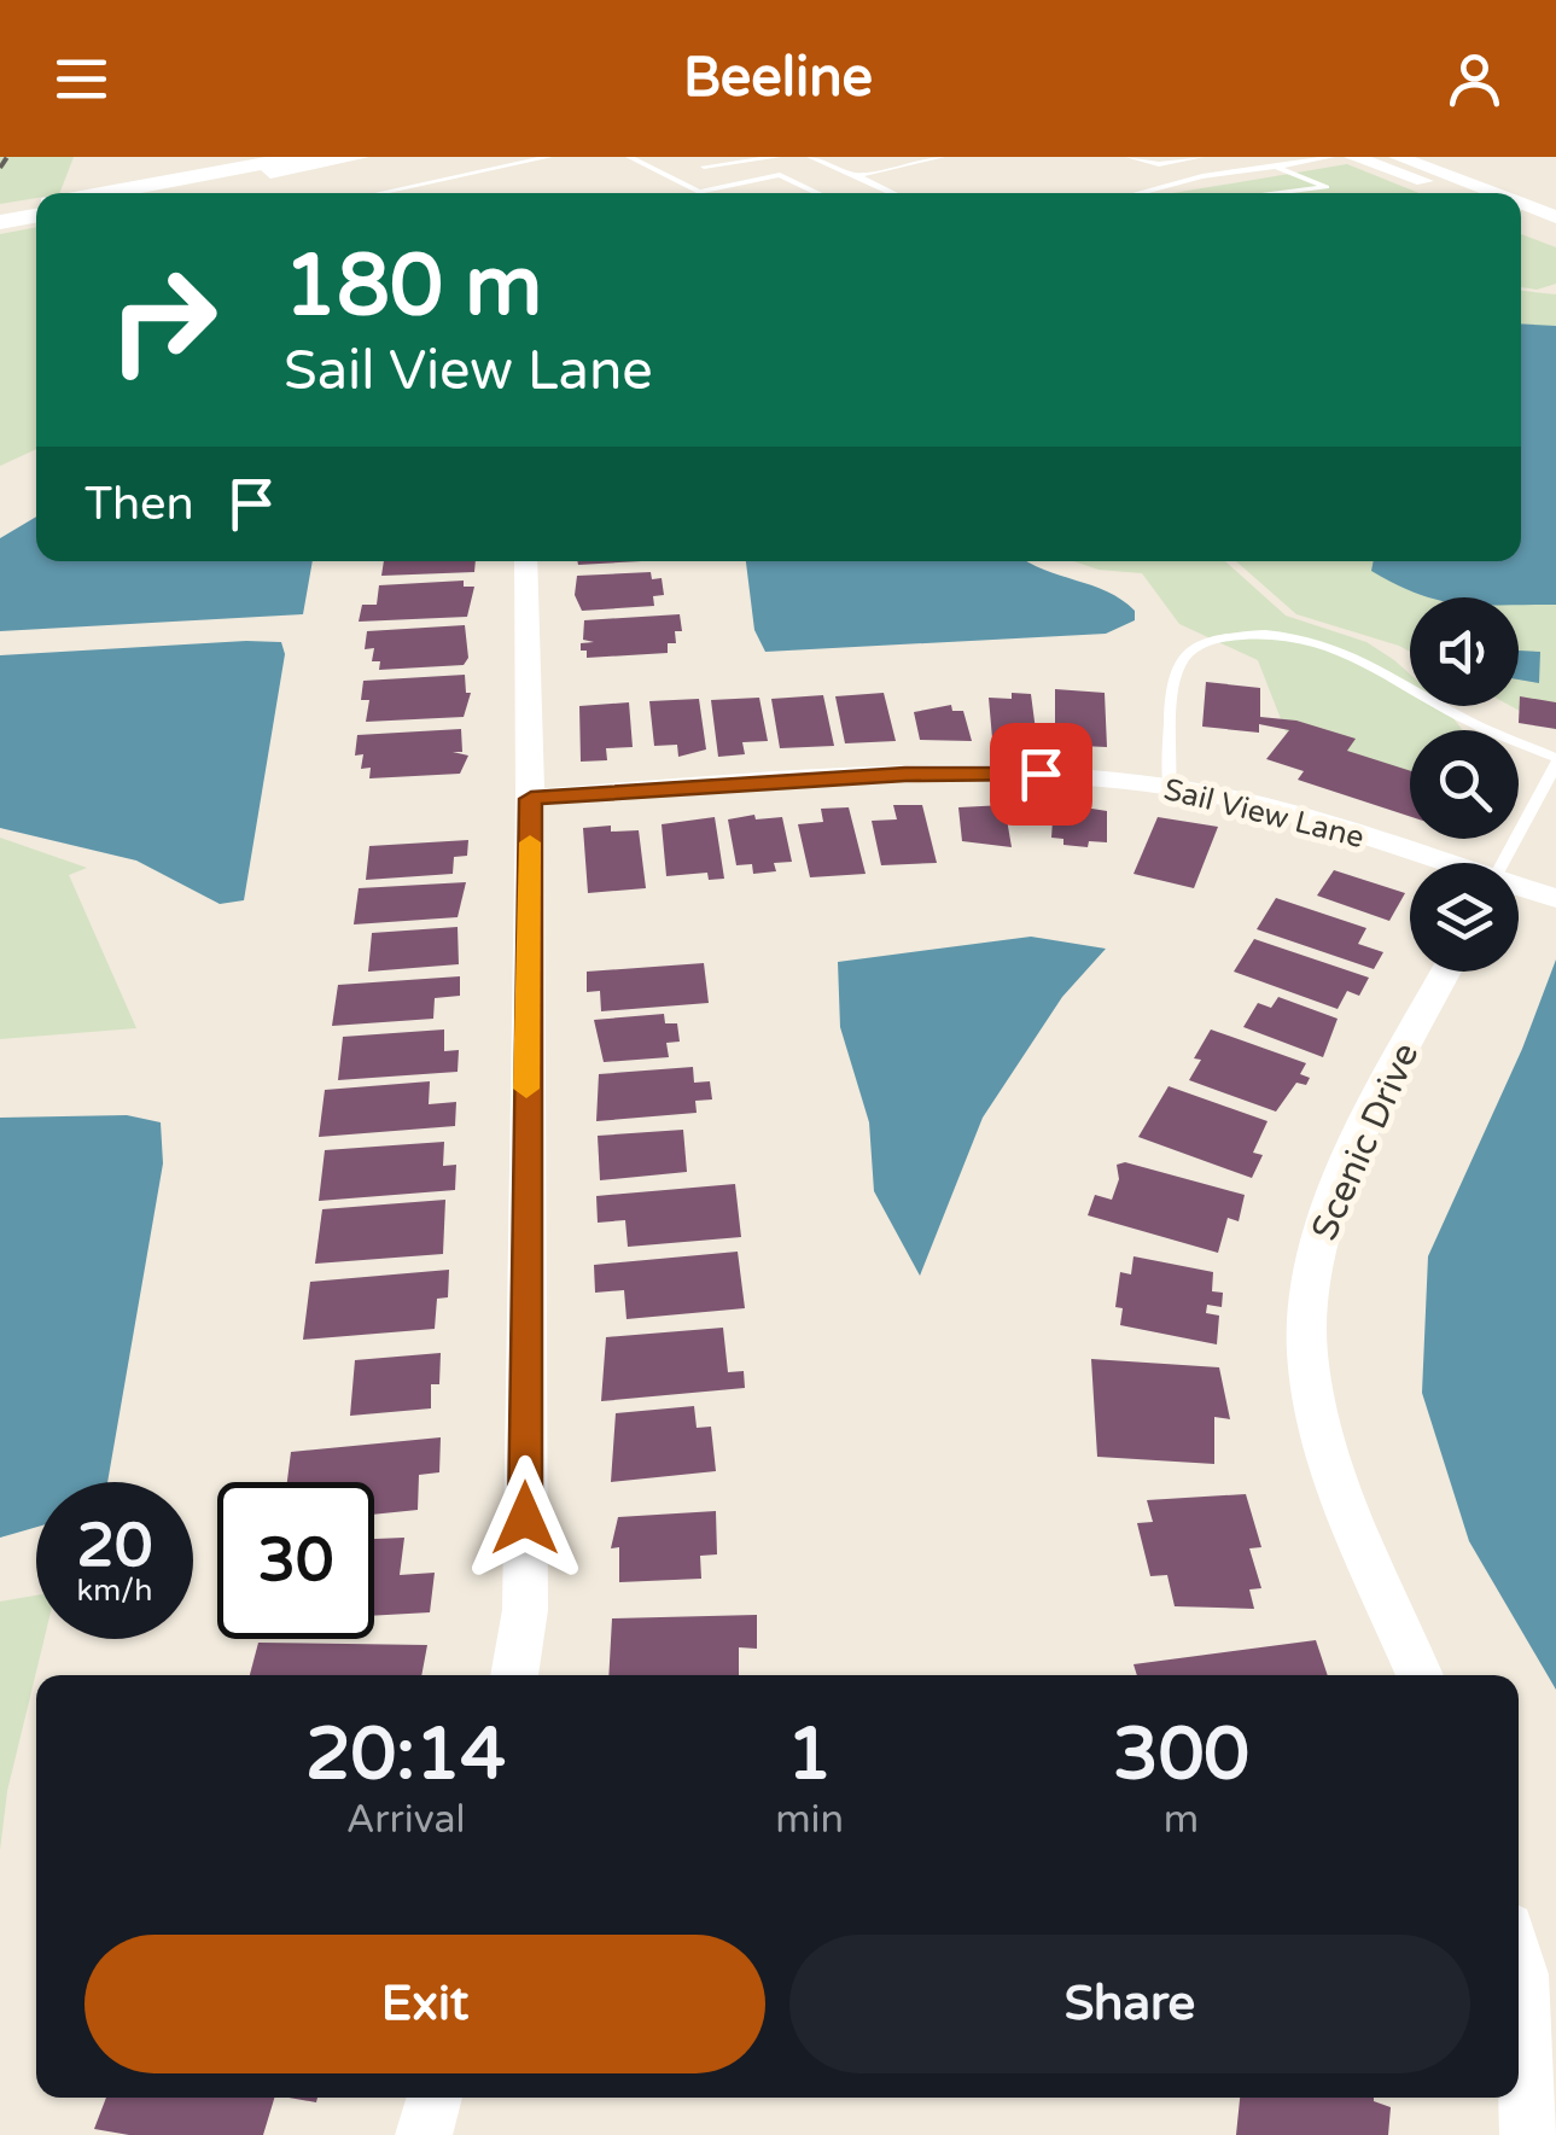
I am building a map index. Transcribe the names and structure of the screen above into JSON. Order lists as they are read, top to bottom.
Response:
{
  "streets": {
    "street": ["Sail View Lane", "Scenic Drive"]
  },
  "page": {
    "header": "Beeline",
    "turn": ["180 m", "Sail View Lane"],
    "then": "Then",
    "speed": "20 km/h",
    "limit": "30",
    "eta": [
      "20:14",
      "Arrival",
      "1",
      "min",
      "300",
      "m"
    ],
    "buttons": ["Exit", "Share"]
  }
}
